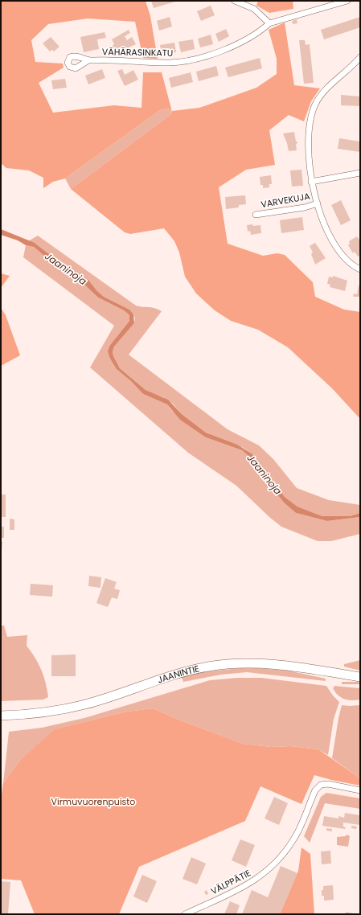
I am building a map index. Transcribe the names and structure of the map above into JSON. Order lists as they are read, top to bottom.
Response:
{
  "streets": {
    "main road": ["JAANINTIE"],
    "street": ["VÄHÄRASINKATU", "VARVEKUJA", "VÄLPPÄTIE"]
  },
  "water": ["Jaaninoja"],
  "parks": ["Virmuvuorenpuisto"]
}
